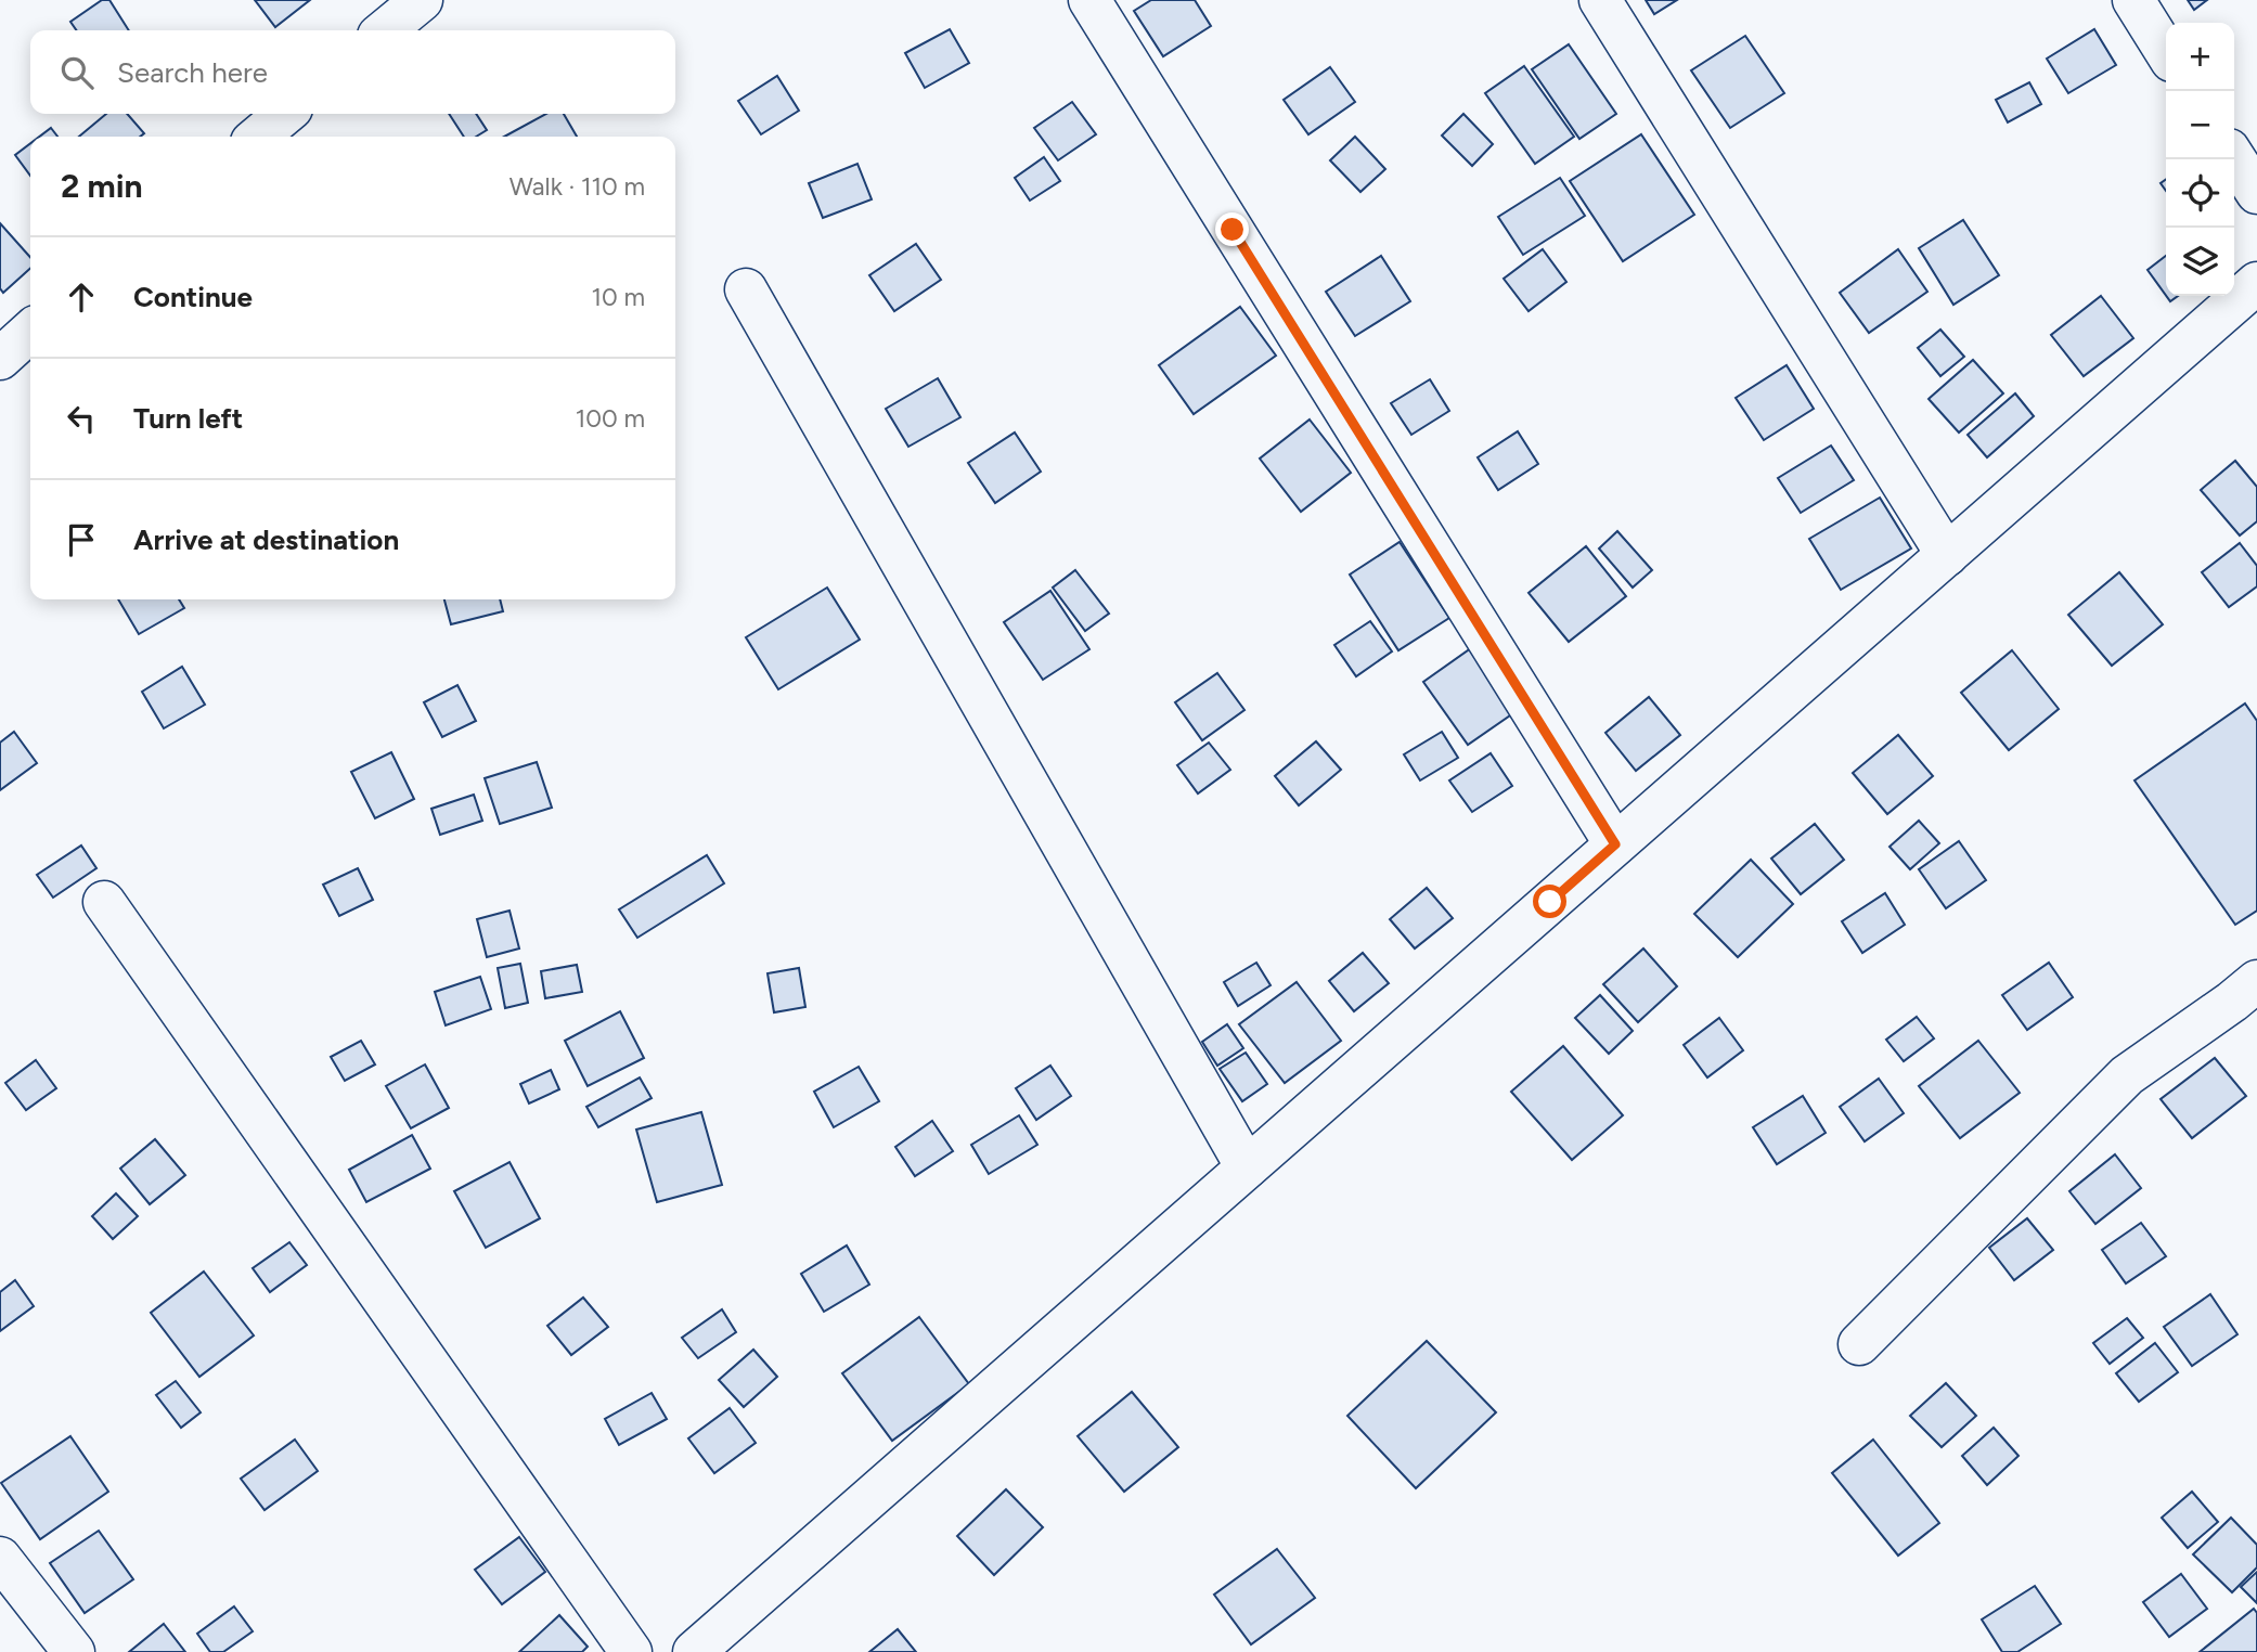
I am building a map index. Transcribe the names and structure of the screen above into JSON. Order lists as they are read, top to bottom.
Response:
{
  "page": {
    "map_buttons": ["+", "−"],
    "search": "Search here",
    "heading": ["2 min", "Walk · 110 m"],
    "list": [
      ["Continue", "10 m"],
      ["Turn left", "100 m"],
      "Arrive at destination"
    ]
  }
}
